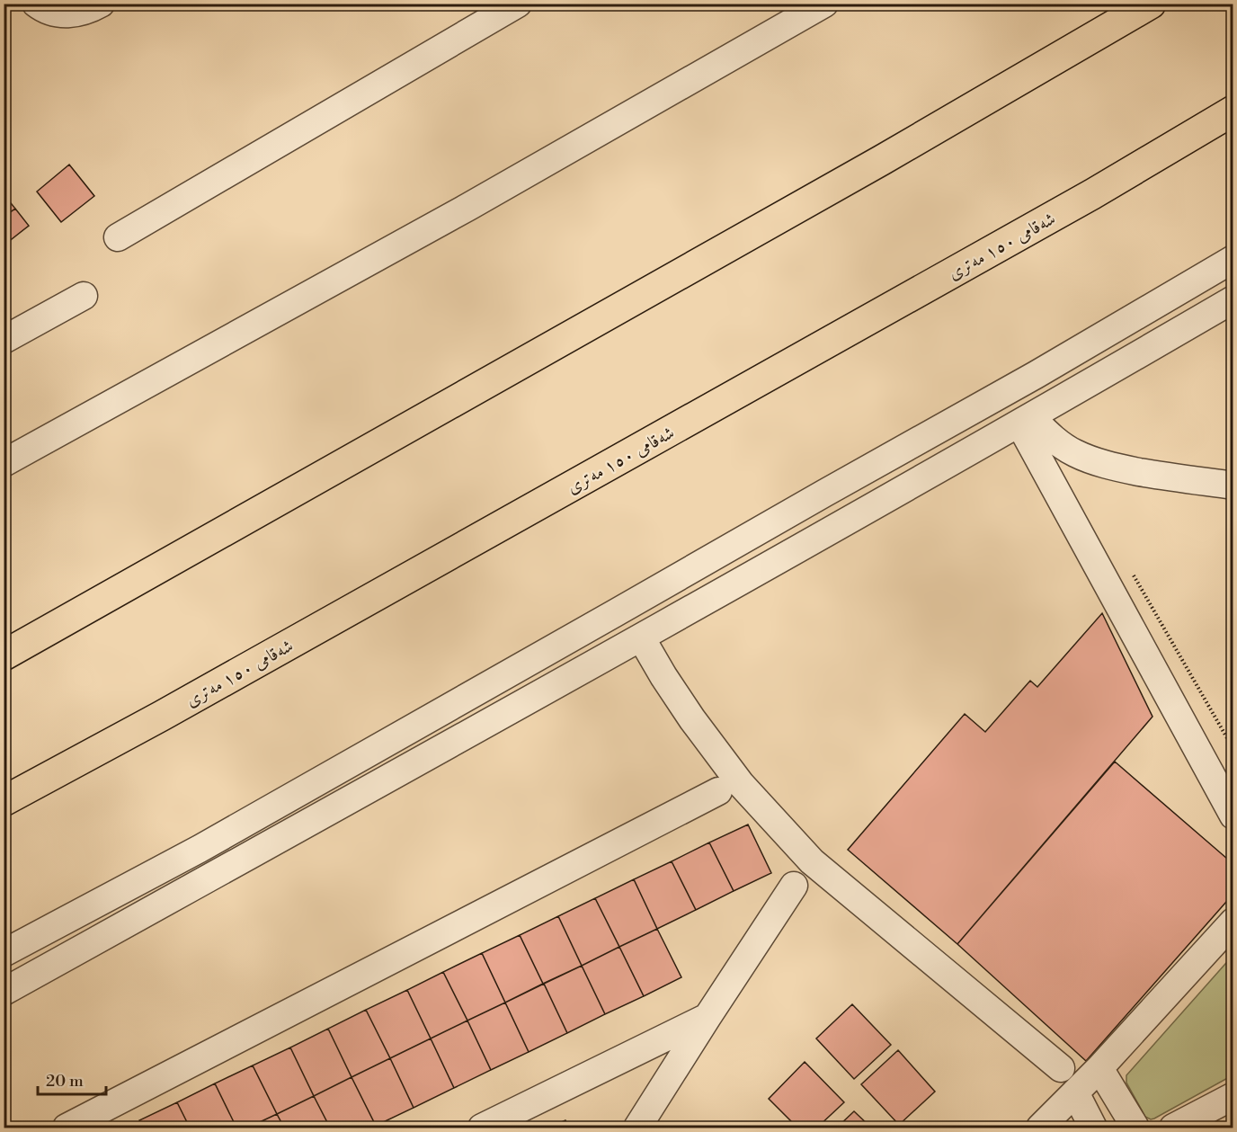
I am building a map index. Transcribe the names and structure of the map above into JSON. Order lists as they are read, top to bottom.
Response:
{
  "streets": {
    "highway": ["شەقامی ١٥٠ مەتری"]
  },
  "scale_bar": "20 m"
}
